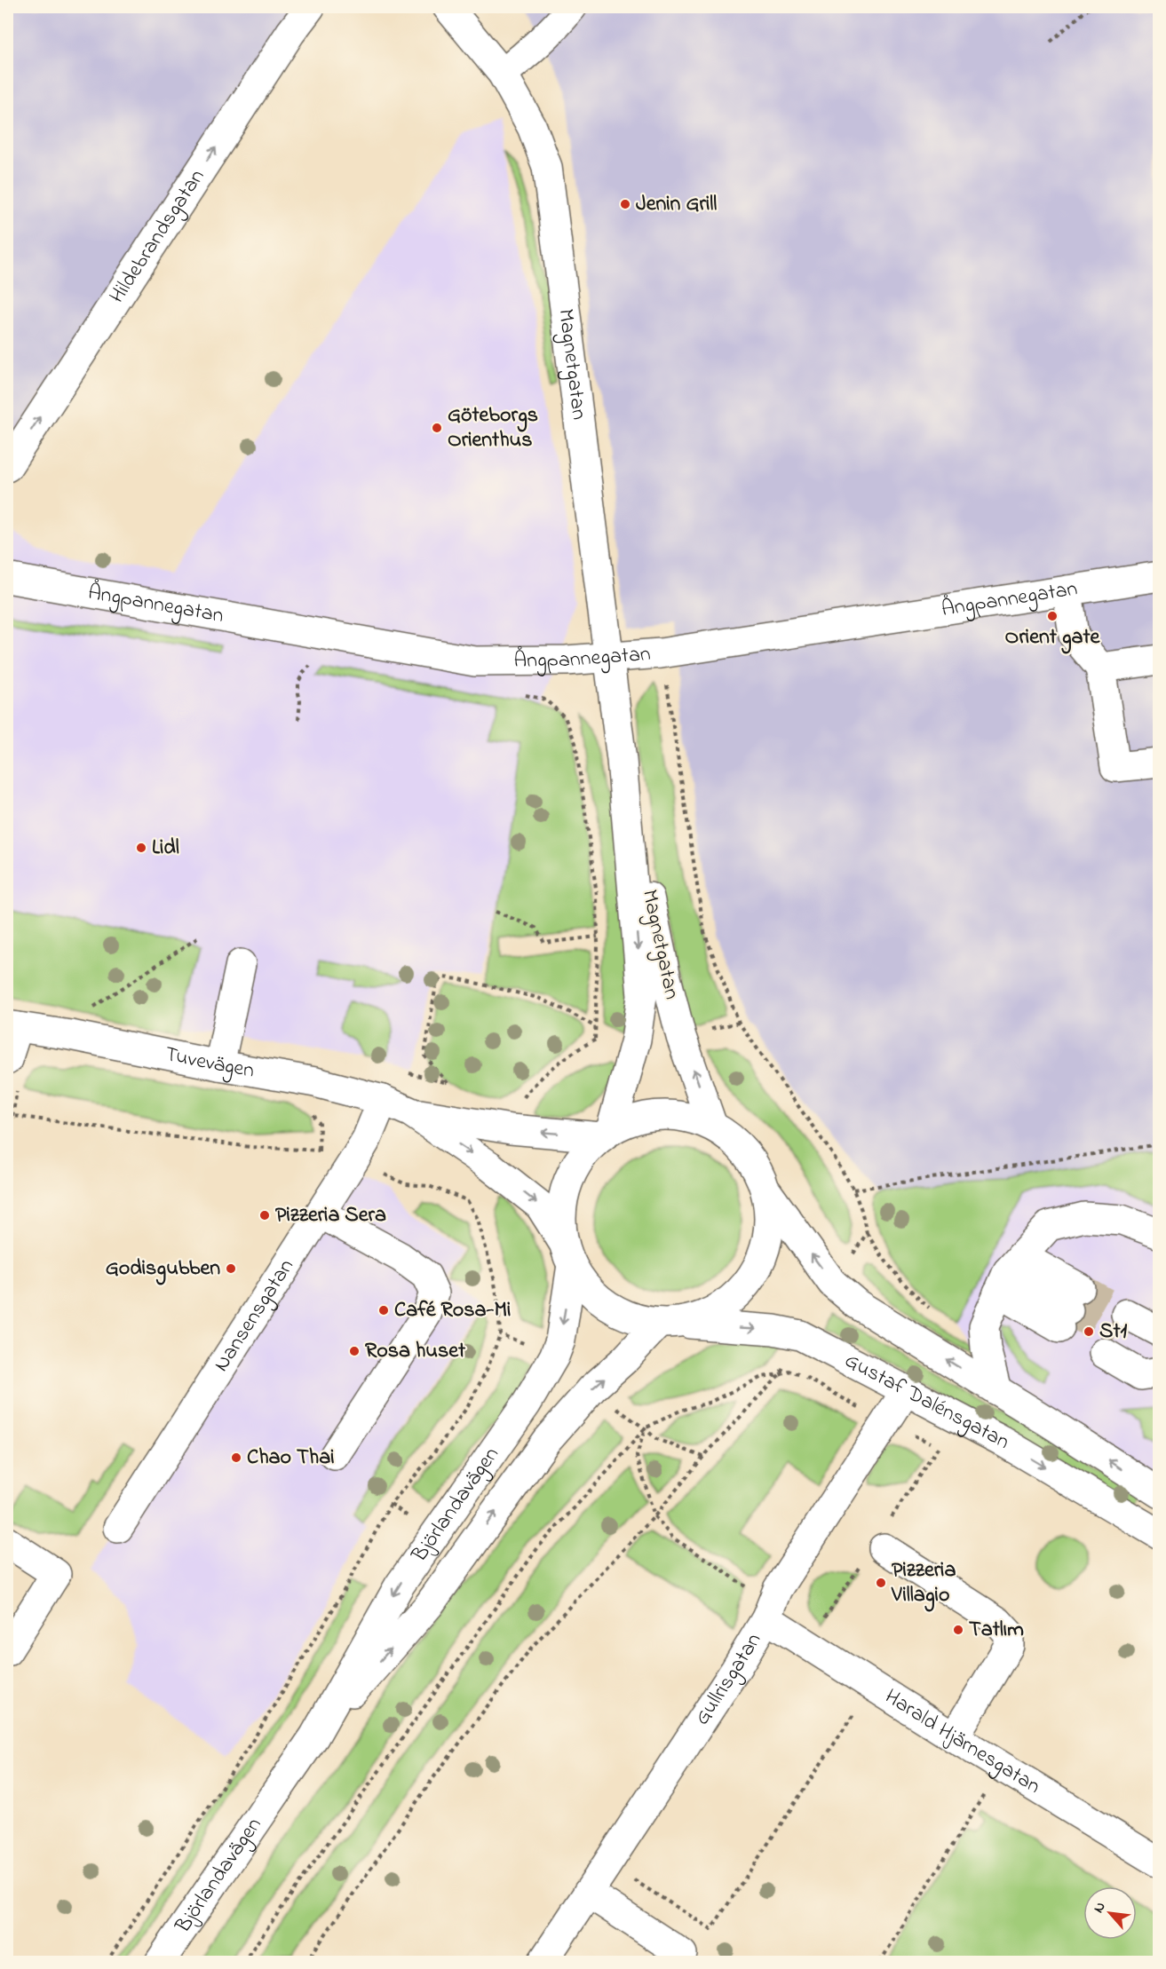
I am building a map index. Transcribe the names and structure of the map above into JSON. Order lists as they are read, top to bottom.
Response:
{
  "streets": {
    "street": [
      "Hildebrandsgatan",
      "Magnetgatan",
      "Ångpannegatan",
      "Tuvevägen",
      "Nansensgatan",
      "Gustaf Dalénsgatan",
      "Björlandavägen",
      "Gullrisgatan",
      "Harald Hjärnesgatan"
    ]
  },
  "crossings": [
    ["Magnetgatan", "Ångpannegatan"],
    ["Magnetgatan", "Tuvevägen"],
    ["Magnetgatan", "Björlandavägen"],
    ["Tuvevägen", "Nansensgatan"],
    ["Tuvevägen", "Björlandavägen"],
    ["Gustaf Dalénsgatan", "Björlandavägen"],
    ["Gustaf Dalénsgatan", "Gullrisgatan"],
    ["Gullrisgatan", "Harald Hjärnesgatan"]
  ],
  "one_way": ["Hildebrandsgatan"],
  "places": [
    "Jenin Grill",
    "Göteborgs Orienthus",
    "Orient gate",
    "Lidl",
    "Pizzeria Sera",
    "Godisgubben",
    "Café Rosa-Mi",
    "St1",
    "Rosa huset",
    "Chao Thai",
    "Pizzeria Villagio",
    "Tatlım"
  ],
  "north": "top left"
}
